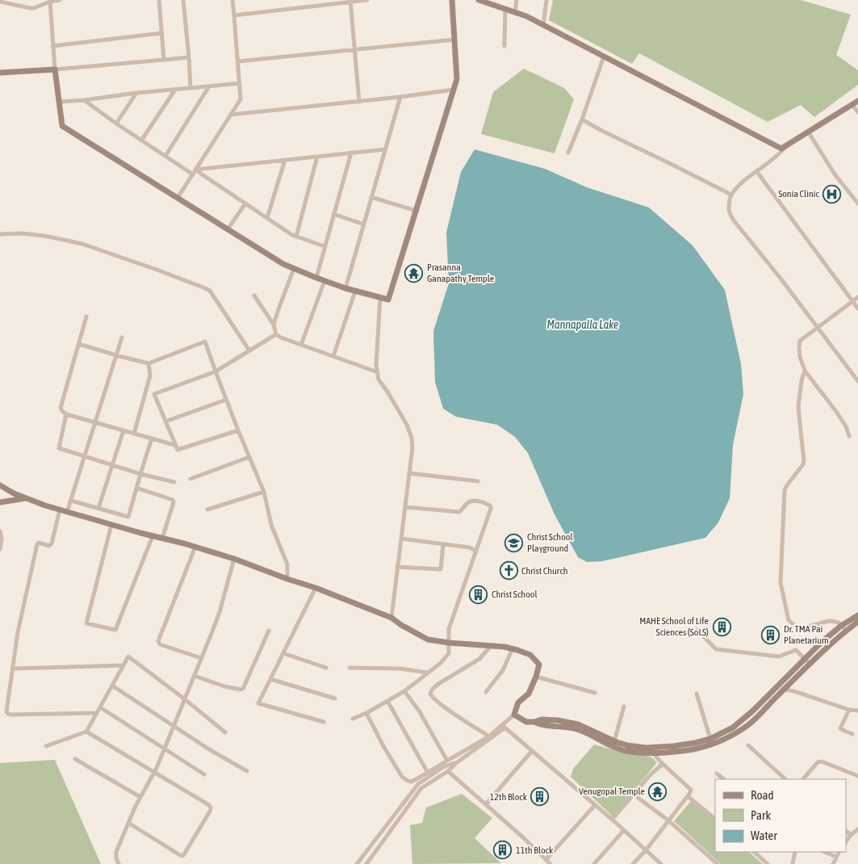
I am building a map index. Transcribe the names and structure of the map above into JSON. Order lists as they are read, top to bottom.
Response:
{
  "water": ["Mannapalla Lake"],
  "places": {
    "hospital": ["Sonia Clinic"],
    "temple": ["Prasanna Ganapathy Temple", "Venugopal Temple"],
    "school or university": ["Christ School Playground"],
    "church": ["Christ Church"],
    "building": [
      "Christ School",
      "MAHE School of Life Sciences (SoLS)",
      "Dr. TMA Pai Planetarium",
      "12th Block",
      "11th Block"
    ]
  },
  "legend": ["Road", "Park", "Water"]
}
